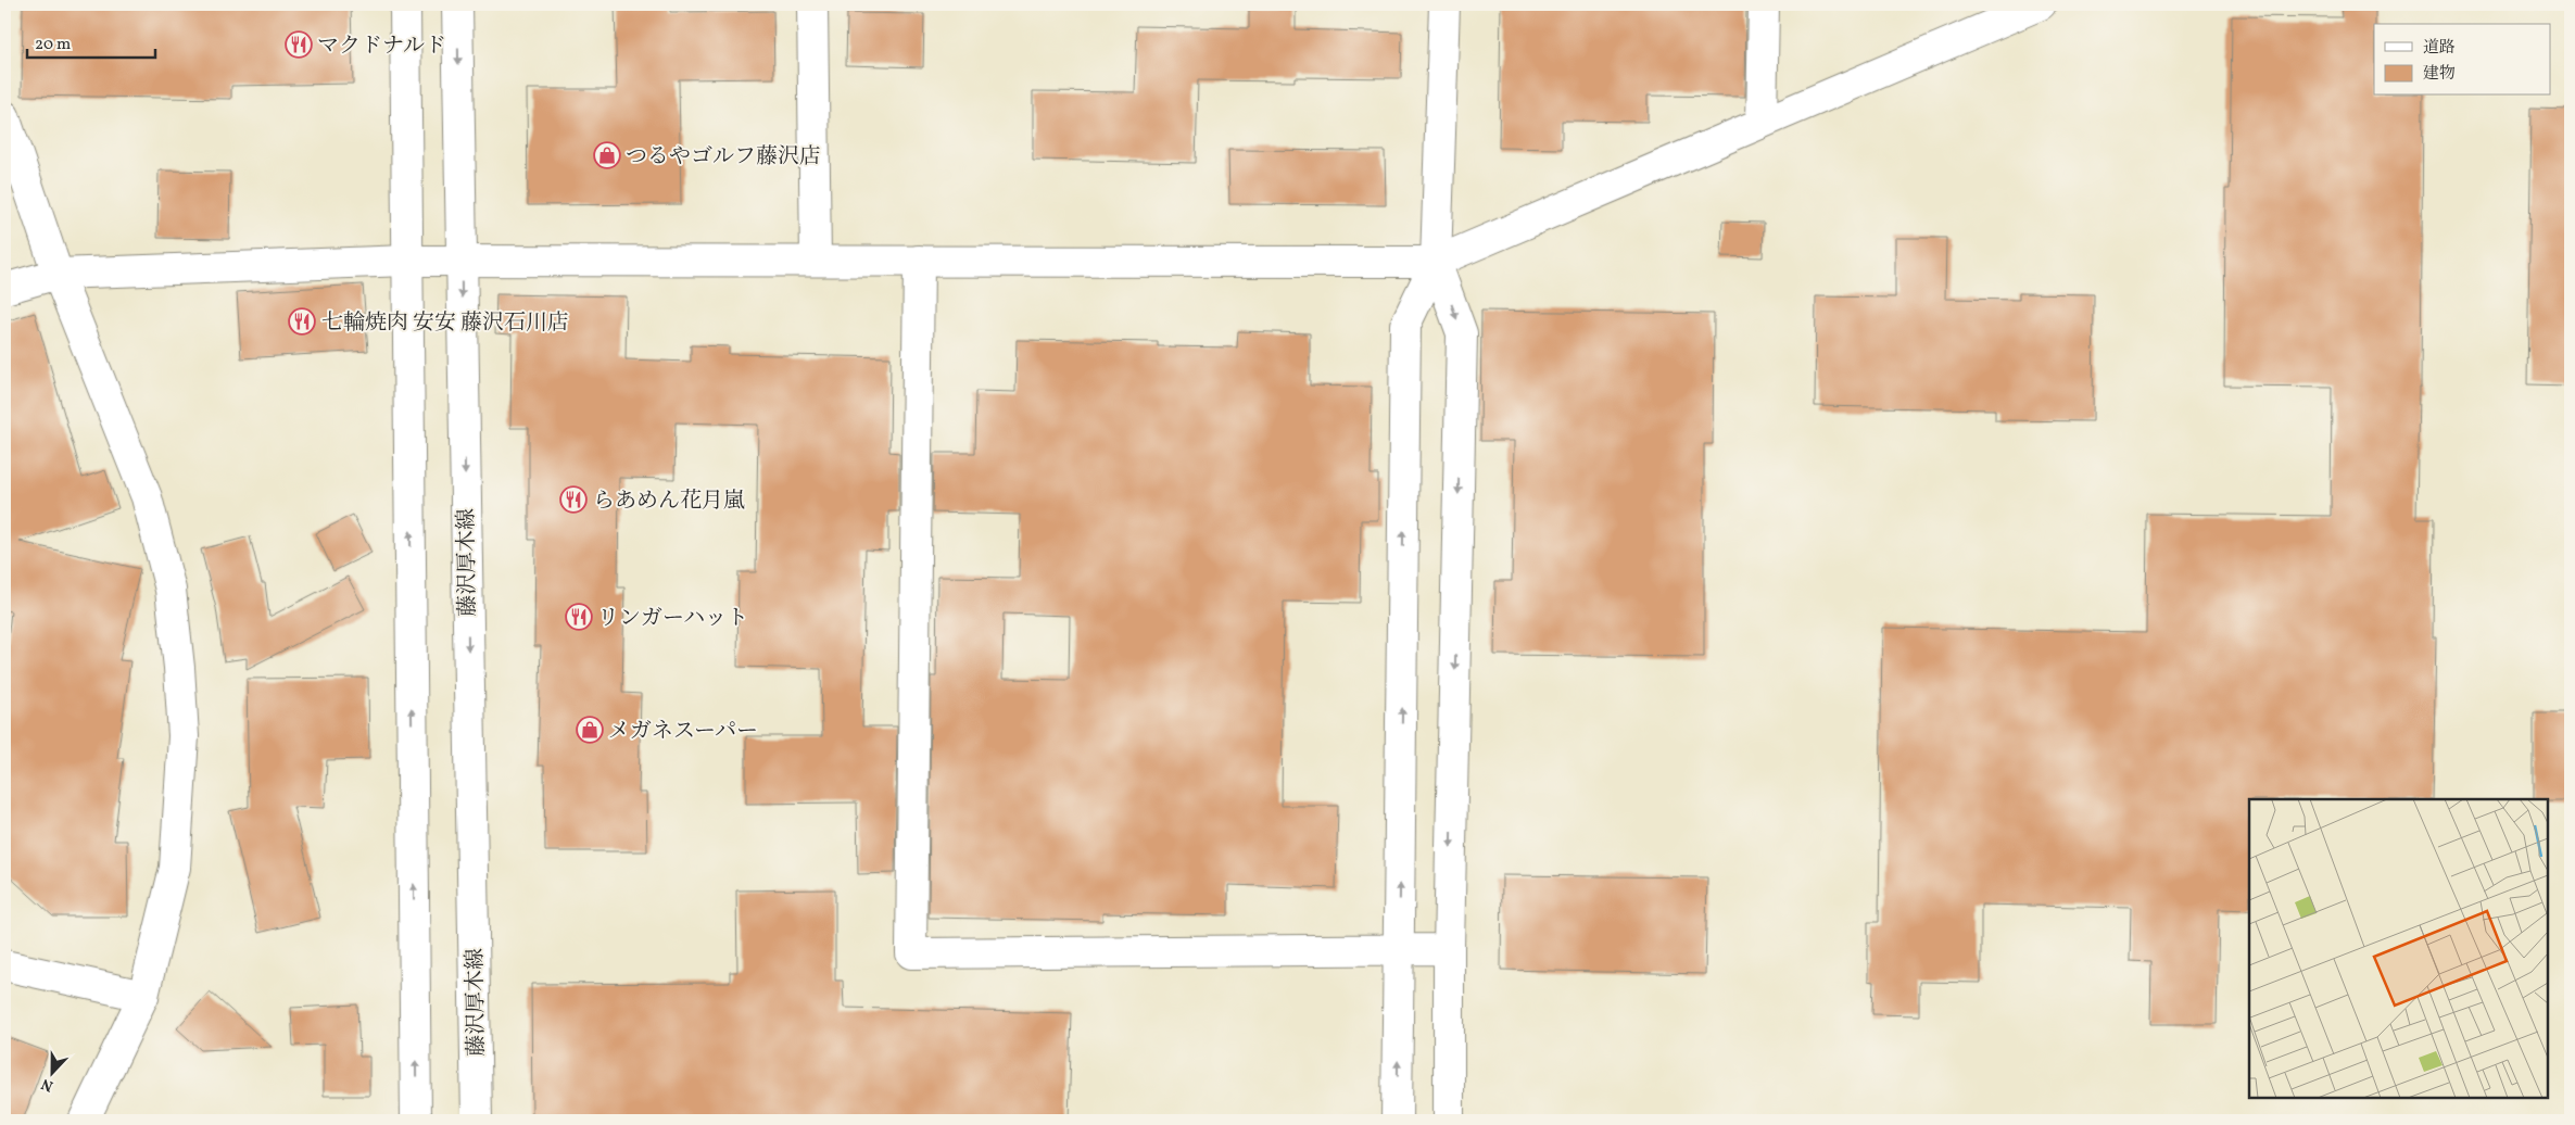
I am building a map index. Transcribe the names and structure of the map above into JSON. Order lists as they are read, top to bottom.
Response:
{
  "streets": {
    "street": ["藤沢厚木線"]
  },
  "places": {
    "restaurant": [
      "マクドナルド",
      "七輪焼肉 安安 藤沢石川店",
      "らあめん花月嵐",
      "リンガーハット"
    ],
    "shop": ["つるやゴルフ藤沢店", "メガネスーパー"]
  },
  "legend": ["道路", "建物"],
  "scale_bar": "20 m",
  "north": "bottom"
}
